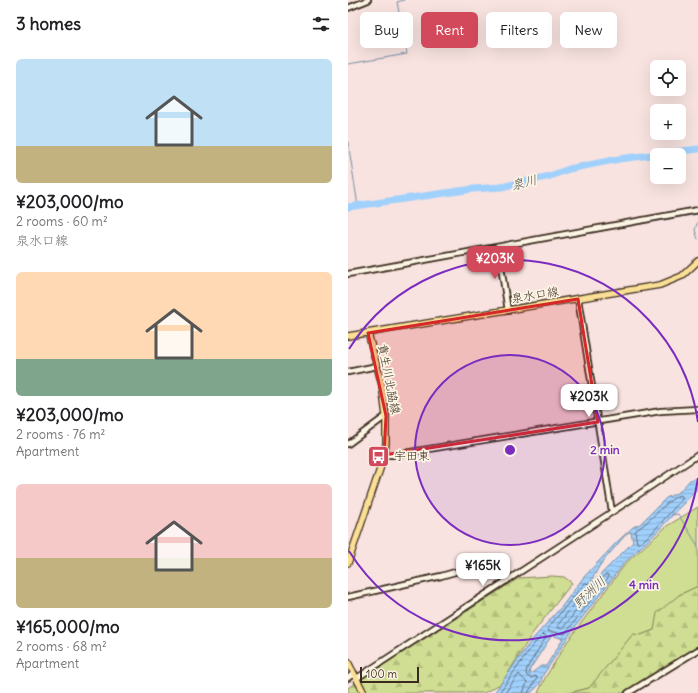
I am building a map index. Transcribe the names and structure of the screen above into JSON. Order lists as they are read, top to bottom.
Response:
{
  "streets": {
    "main road": ["泉水口線", "貴生川北脇線"]
  },
  "crossings": [
    ["泉水口線", "貴生川北脇線"]
  ],
  "water": ["泉川", "野洲川"],
  "places": {
    "bus stop": ["宇田東"]
  },
  "scale_bar": "100 m",
  "page": {
    "heading": "3 homes",
    "chip": [
      "Buy",
      "Rent",
      "Filters",
      "New"
    ],
    "list": [
      {
        "name": "¥203,000/mo",
        "note": "2 rooms · 60 m² · 泉水口線"
      },
      {
        "name": "¥203,000/mo",
        "note": "2 rooms · 76 m² · Apartment"
      },
      {
        "name": "¥165,000/mo",
        "note": "2 rooms · 68 m² · Apartment"
      }
    ],
    "map_buttons": ["+", "−"],
    "price": ["¥203K", "¥203K", "¥165K"],
    "scale": "100 m"
  },
  "rings": ["2 min", "4 min"]
}
